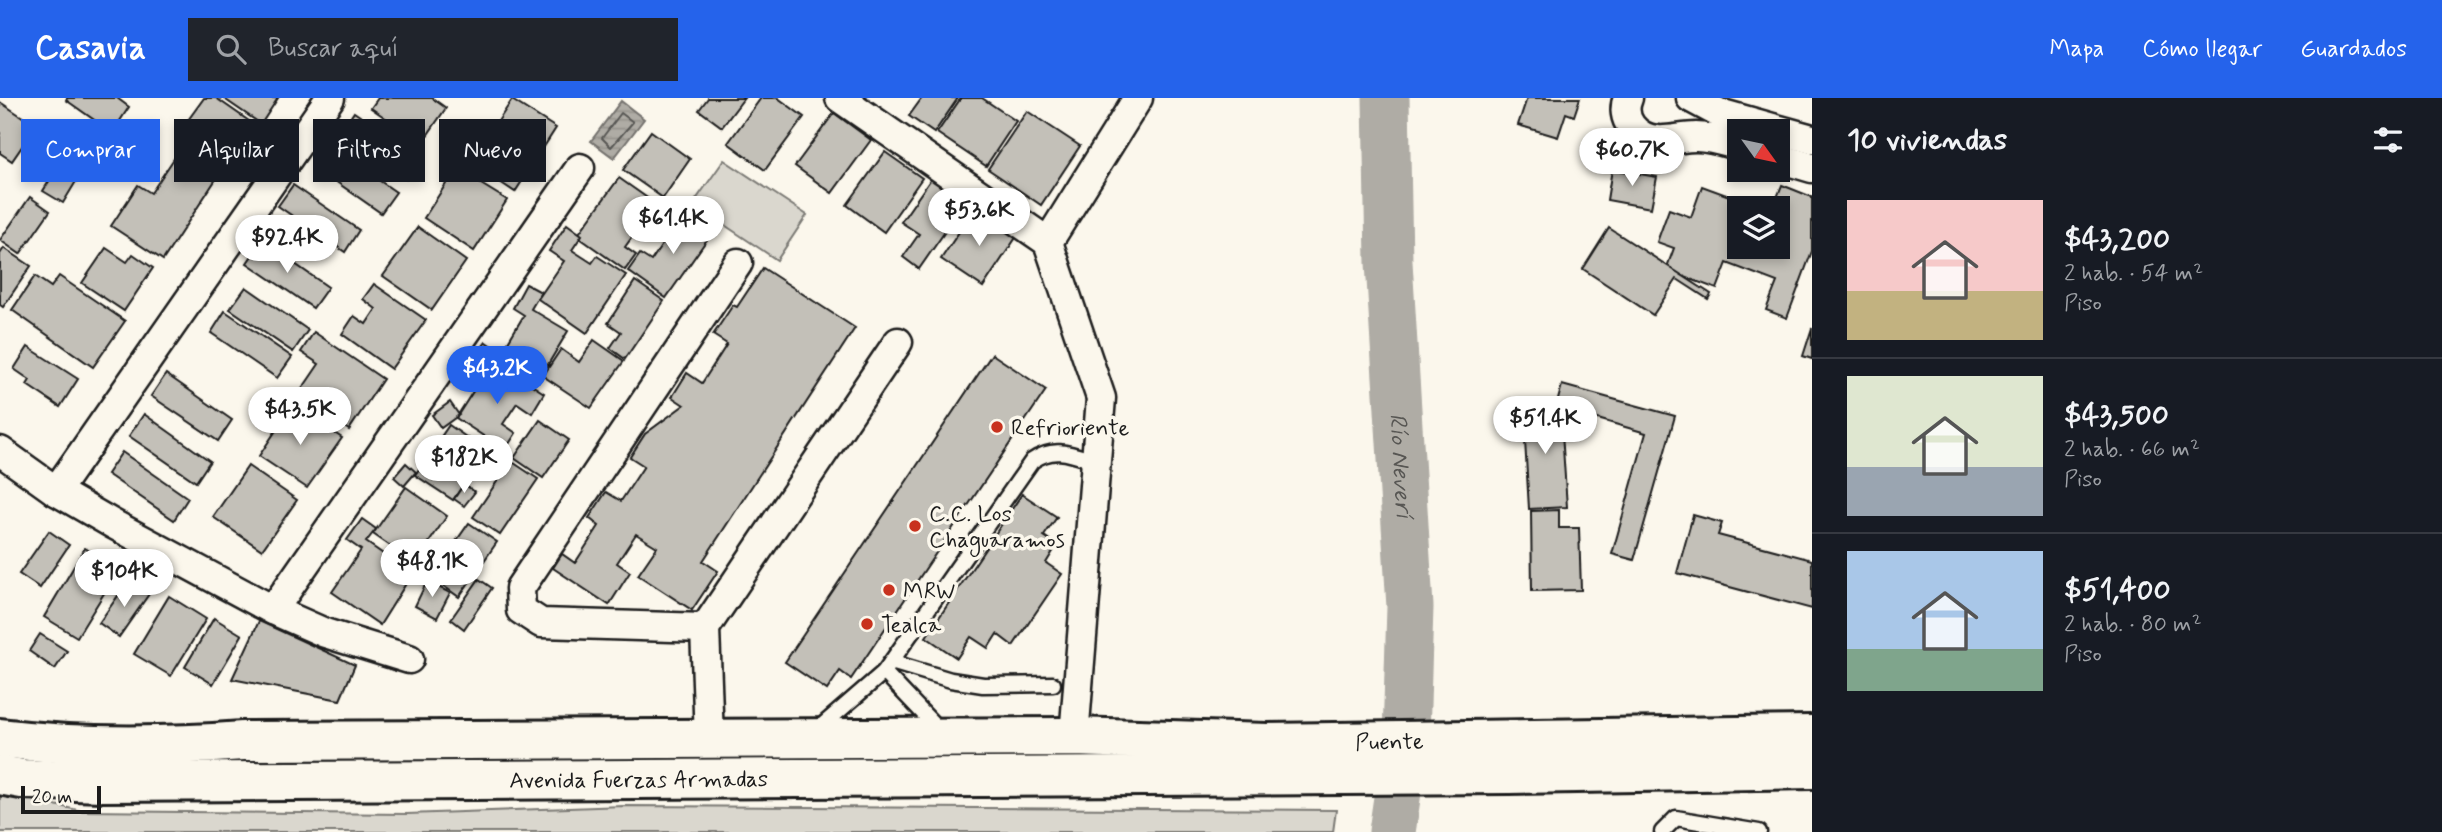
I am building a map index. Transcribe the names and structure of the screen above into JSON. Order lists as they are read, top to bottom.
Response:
{
  "streets": {
    "street": ["Puente", "Avenida Fuerzas Armadas"]
  },
  "crossings": [
    ["Puente", "Avenida Fuerzas Armadas"]
  ],
  "water": ["Río Neverí"],
  "places": [
    "Refrioriente",
    "C.C. Los Chaguaramos",
    "MRW",
    "Tealca"
  ],
  "scale_bar": "20 m",
  "north": "bottom right",
  "page": {
    "header": "Casavia",
    "search": "Buscar aquí",
    "nav": ["Mapa", "Cómo llegar", "Guardados"],
    "heading": "10 viviendas",
    "chip": [
      "Comprar",
      "Alquilar",
      "Filtros",
      "Nuevo"
    ],
    "price": [
      "$60.7K",
      "$53.6K",
      "$61.4K",
      "$92.4K",
      "$43.2K",
      "$43.5K",
      "$51.4K",
      "$182K",
      "$48.1K",
      "$104K"
    ],
    "list": [
      {
        "name": "$43,200",
        "note": "2 hab. · 54 m² · Piso"
      },
      {
        "name": "$43,500",
        "note": "2 hab. · 66 m² · Piso"
      },
      {
        "name": "$51,400",
        "note": "2 hab. · 80 m² · Piso"
      }
    ],
    "scale": "20 m"
  }
}
